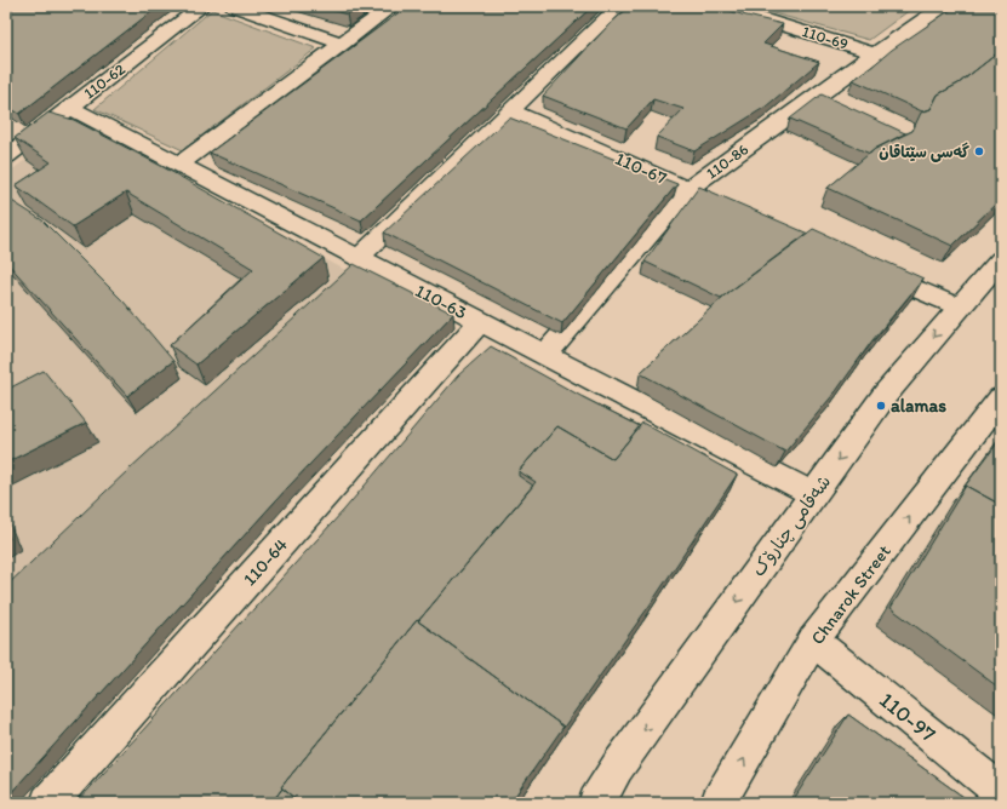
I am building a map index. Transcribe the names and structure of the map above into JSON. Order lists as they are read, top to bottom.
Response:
{
  "streets": {
    "street": [
      "110-69",
      "110-62",
      "110-86",
      "110-67",
      "110-63",
      "شەقامی چنارۆک",
      "110-64",
      "Chnarok Street",
      "110-97"
    ]
  },
  "crossings": [
    ["110-69", "110-86"],
    ["110-62", "110-63"],
    ["110-86", "110-67"],
    ["110-86", "110-63"],
    ["110-63", "شەقامی چنارۆک"],
    ["110-63", "110-64"],
    ["Chnarok Street", "110-97"]
  ],
  "one_way": ["شەقامی چنارۆک", "Chnarok Street"],
  "places": ["گەسی سێتاقان", "alamas"]
}
